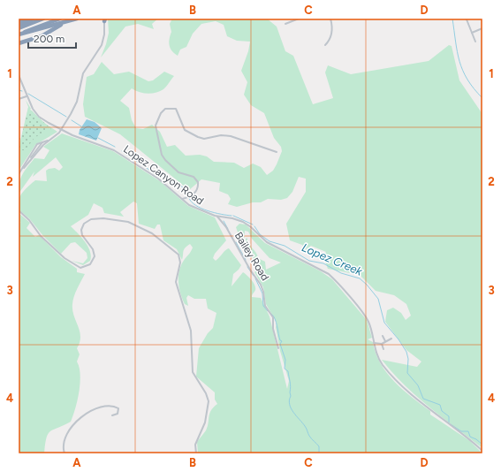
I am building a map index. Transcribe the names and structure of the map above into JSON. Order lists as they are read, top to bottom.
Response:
{
  "streets": {
    "street": ["Lopez Canyon Road", "Bailey Road"]
  },
  "crossings": [
    ["Lopez Canyon Road", "Bailey Road"]
  ],
  "water": ["Lopez Creek"],
  "scale_bar": "200 m",
  "grid": {
    "columns": [
      "A",
      "B",
      "C",
      "D"
    ],
    "rows": [
      "1",
      "2",
      "3",
      "4"
    ]
  }
}
